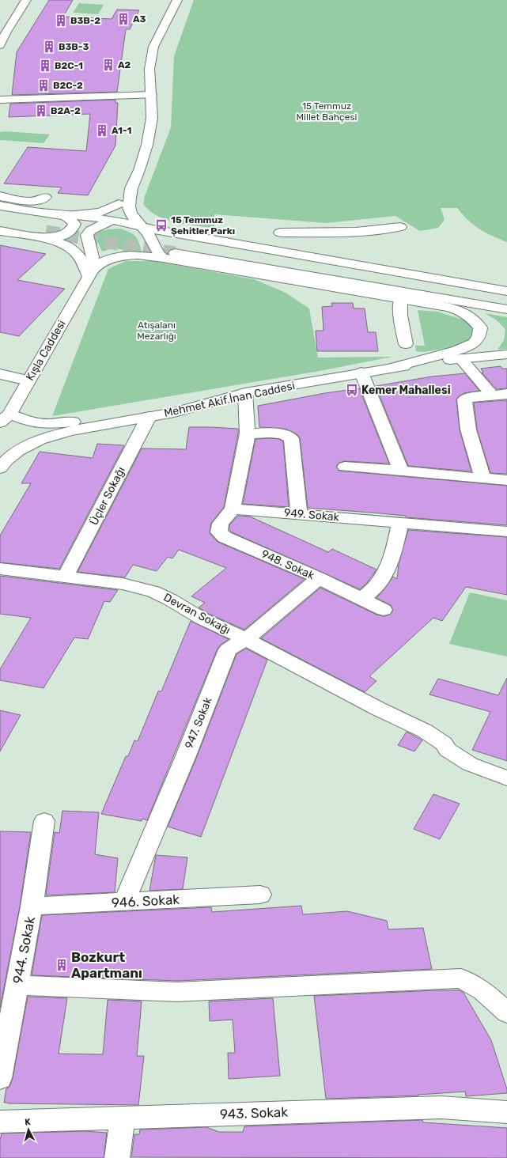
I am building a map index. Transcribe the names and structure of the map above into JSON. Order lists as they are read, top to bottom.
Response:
{
  "streets": {
    "main road": [
      "Kışla Caddesi",
      "Mehmet Akif İnan Caddesi",
      "Üçler Sokağı",
      "949. Sokak",
      "948. Sokak",
      "Devran Sokağı",
      "947. Sokak",
      "946. Sokak",
      "944. Sokak",
      "943. Sokak"
    ]
  },
  "crossings": [
    ["Mehmet Akif İnan Caddesi", "Üçler Sokağı"],
    ["Üçler Sokağı", "Devran Sokağı"],
    ["949. Sokak", "948. Sokak"],
    ["948. Sokak", "947. Sokak"],
    ["Devran Sokağı", "947. Sokak"],
    ["947. Sokak", "946. Sokak"],
    ["946. Sokak", "944. Sokak"]
  ],
  "parks": ["15 Temmuz Millet Bahçesi", "Atışalanı Mezarlığı"],
  "places": {
    "building": [
      "A3",
      "B3B-2",
      "B3B-3",
      "A2",
      "B2C-1",
      "B2C-2",
      "B2A-2",
      "A1-1",
      "Bozkurt Apartmanı"
    ],
    "bus stop": ["15 Temmuz Şehitler Parkı", "Kemer Mahallesi"]
  },
  "north": "top"
}
